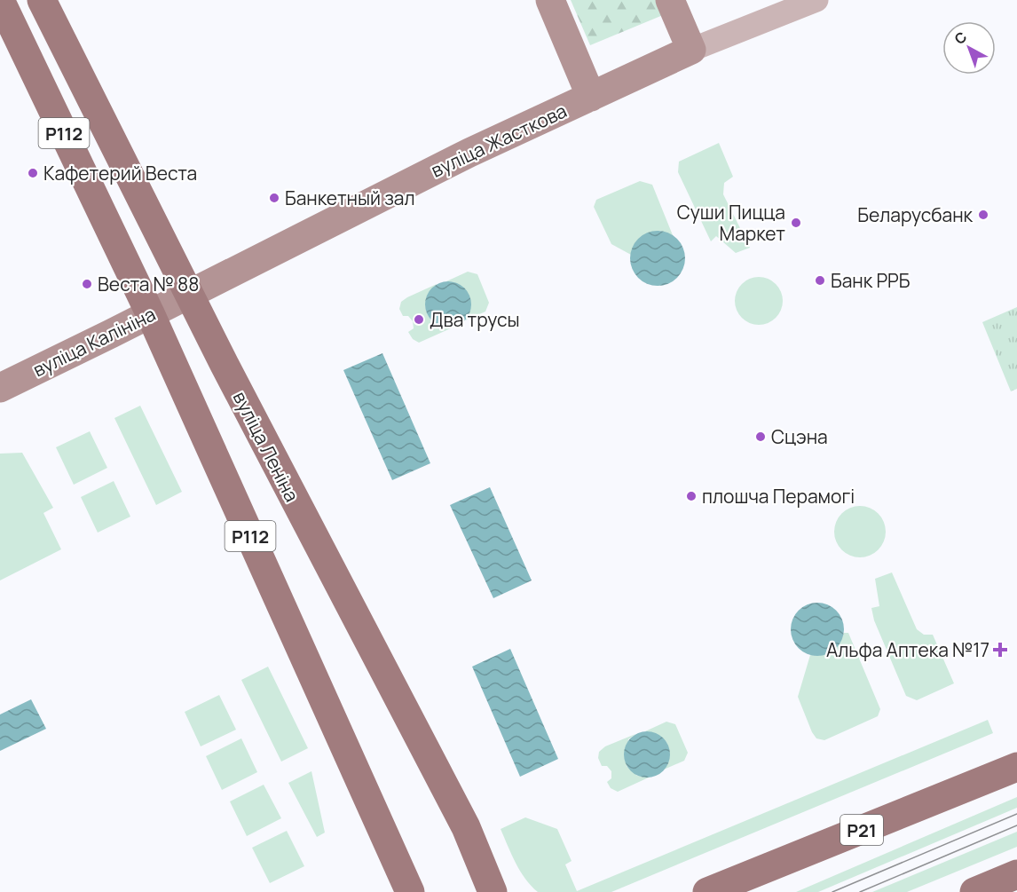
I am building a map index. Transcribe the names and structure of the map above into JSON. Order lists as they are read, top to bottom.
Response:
{
  "streets": {
    "main road": ["Р112", "вуліца Леніна", "Р21"],
    "street": ["вуліца Жасткова", "вуліца Калініна"]
  },
  "crossings": [
    ["Р112", "вуліца Калініна"],
    ["вуліца Жасткова", "вуліца Калініна"],
    ["вуліца Жасткова", "вуліца Леніна"],
    ["вуліца Калініна", "вуліца Леніна"]
  ],
  "places": {
    "other": [
      "Кафетерий Веста",
      "Банкетный зал",
      "Беларусбанк",
      "Суши Пицца Маркет",
      "Банк РРБ",
      "Веста № 88",
      "Два трусы",
      "Сцэна",
      "плошча Перамогі"
    ],
    "health": ["Альфа Аптека №17"]
  },
  "north": "top left"
}
